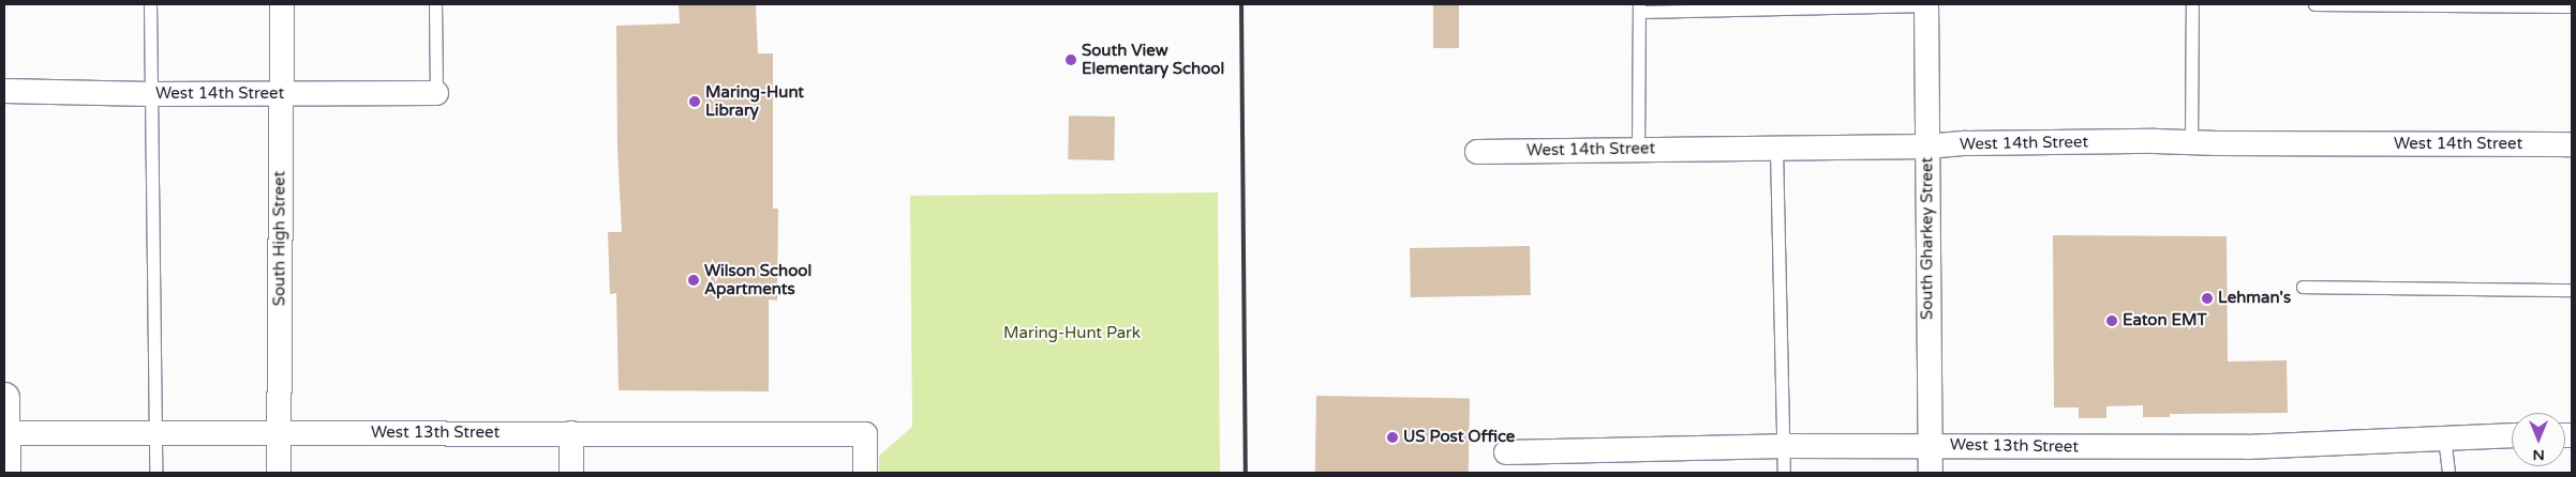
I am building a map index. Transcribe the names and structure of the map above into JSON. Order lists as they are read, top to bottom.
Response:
{
  "streets": {
    "street": [
      "West 14th Street",
      "South High Street",
      "South Gharkey Street",
      "West 13th Street"
    ]
  },
  "crossings": [
    ["West 14th Street", "South High Street"],
    ["West 14th Street", "South Gharkey Street"],
    ["South High Street", "West 13th Street"],
    ["South Gharkey Street", "West 13th Street"]
  ],
  "parks": ["Maring-Hunt Park"],
  "places": [
    "South View Elementary School",
    "Maring-Hunt Library",
    "Wilson School Apartments",
    "Lehman's",
    "Eaton EMT",
    "US Post Office"
  ],
  "north": "bottom"
}
